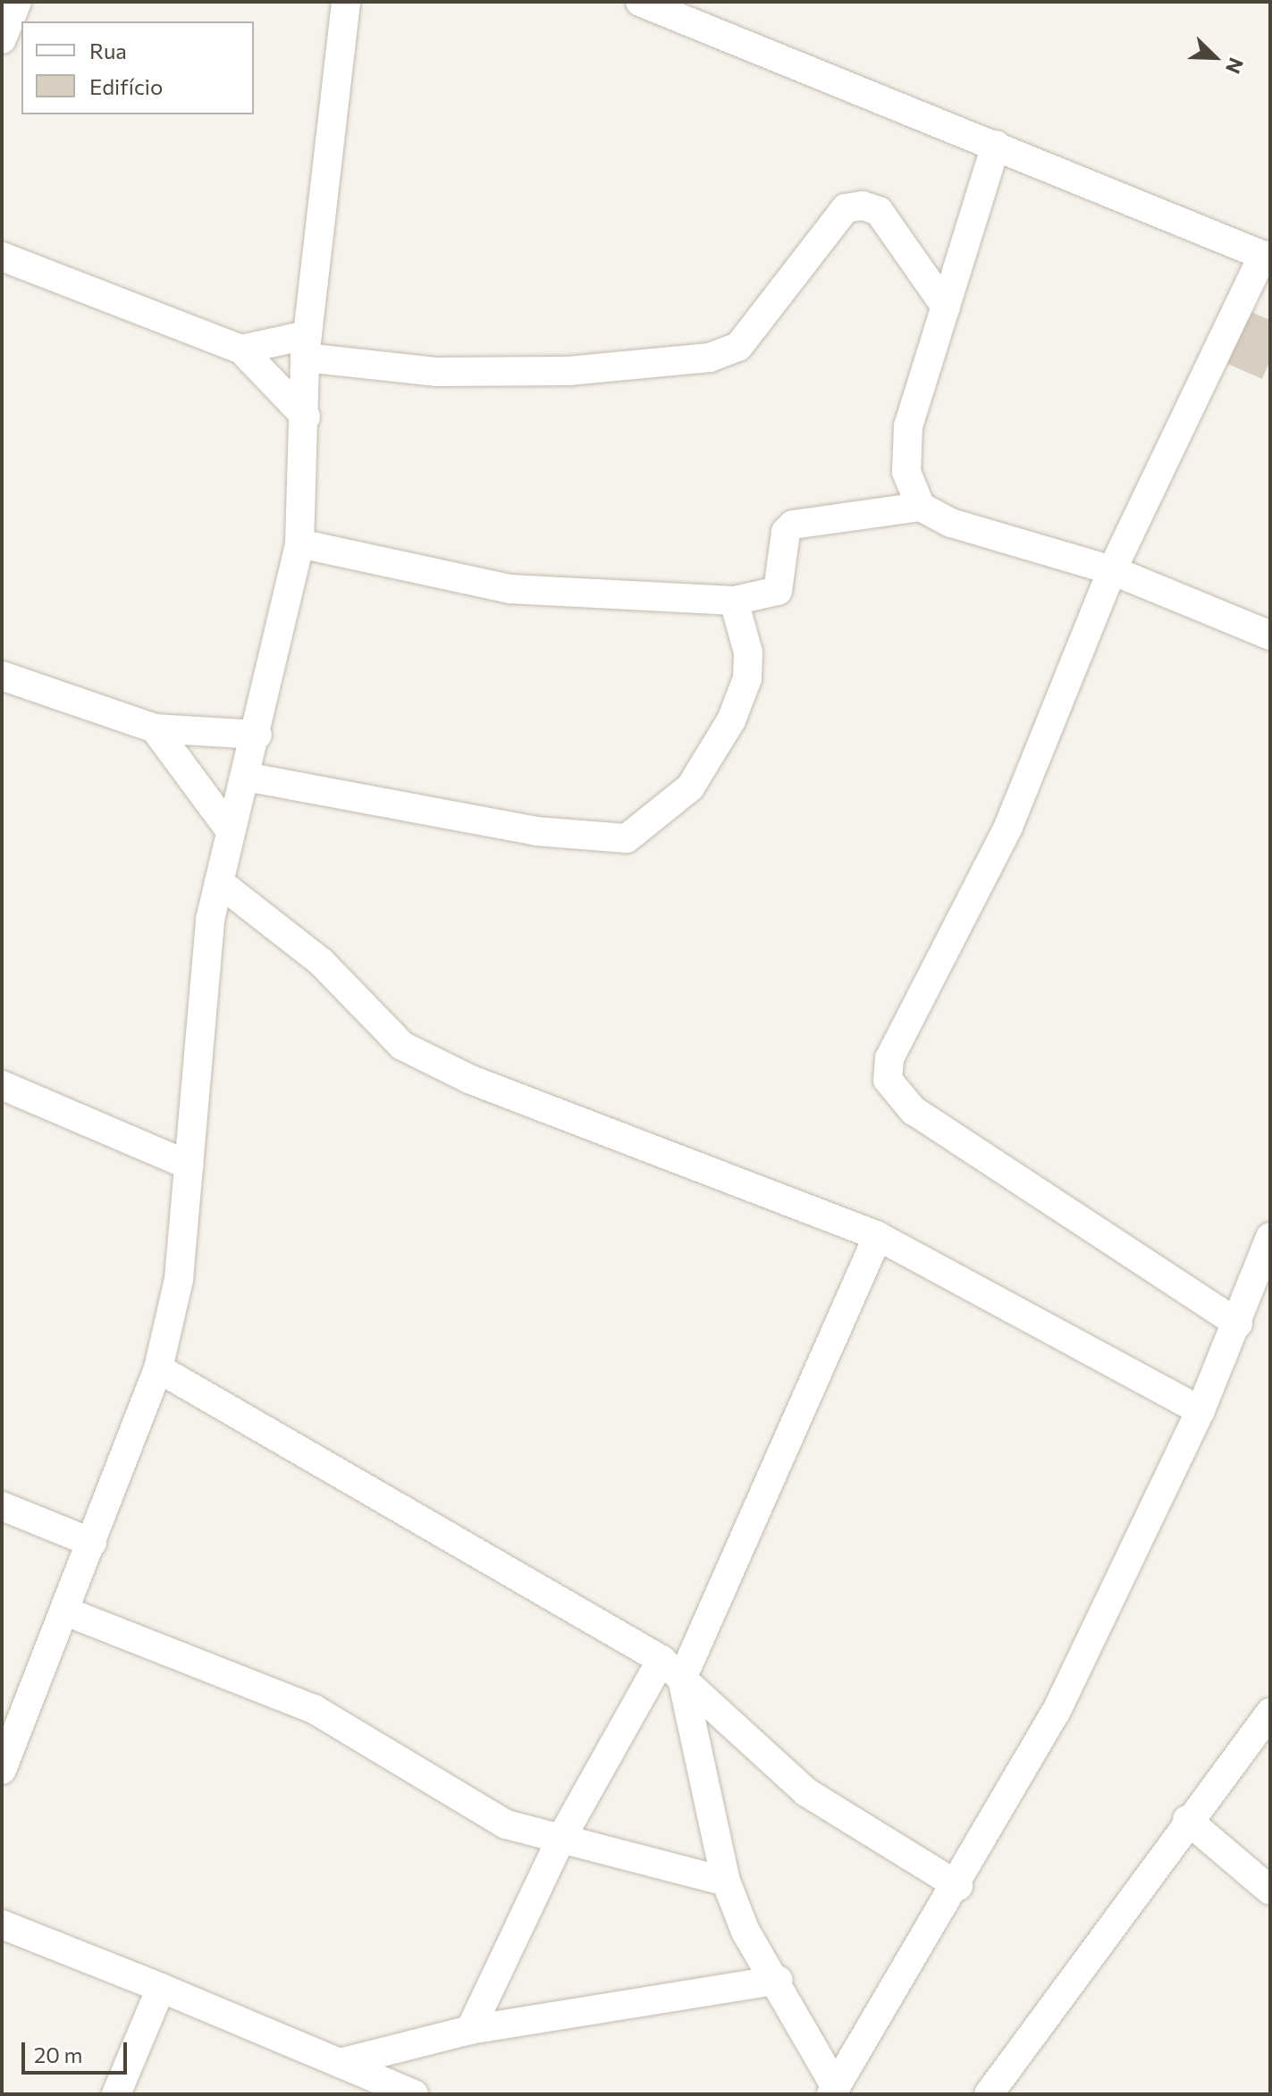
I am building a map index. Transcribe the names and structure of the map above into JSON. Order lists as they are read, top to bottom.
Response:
{
  "legend": ["Rua", "Edifício"],
  "scale_bar": "20 m",
  "north": "bottom right"
}
